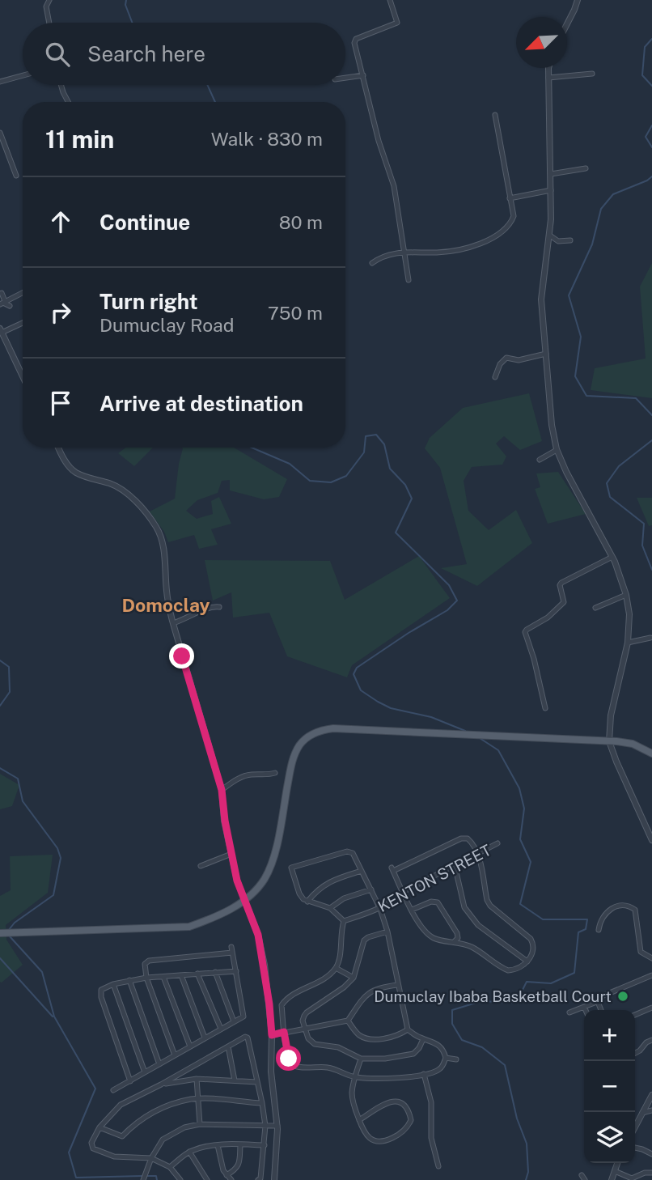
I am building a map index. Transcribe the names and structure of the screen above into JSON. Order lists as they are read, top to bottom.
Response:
{
  "streets": {
    "street": ["KENTON STREET"]
  },
  "districts": ["Domoclay"],
  "places": ["Dumuclay Ibaba Basketball Court"],
  "north": "bottom left",
  "page": {
    "search": "Search here",
    "heading": ["11 min", "Walk · 830 m"],
    "list": [
      ["Continue", "80 m"],
      ["Turn right", "Dumuclay Road", "750 m"],
      "Arrive at destination"
    ],
    "map_buttons": ["+", "−"]
  }
}
